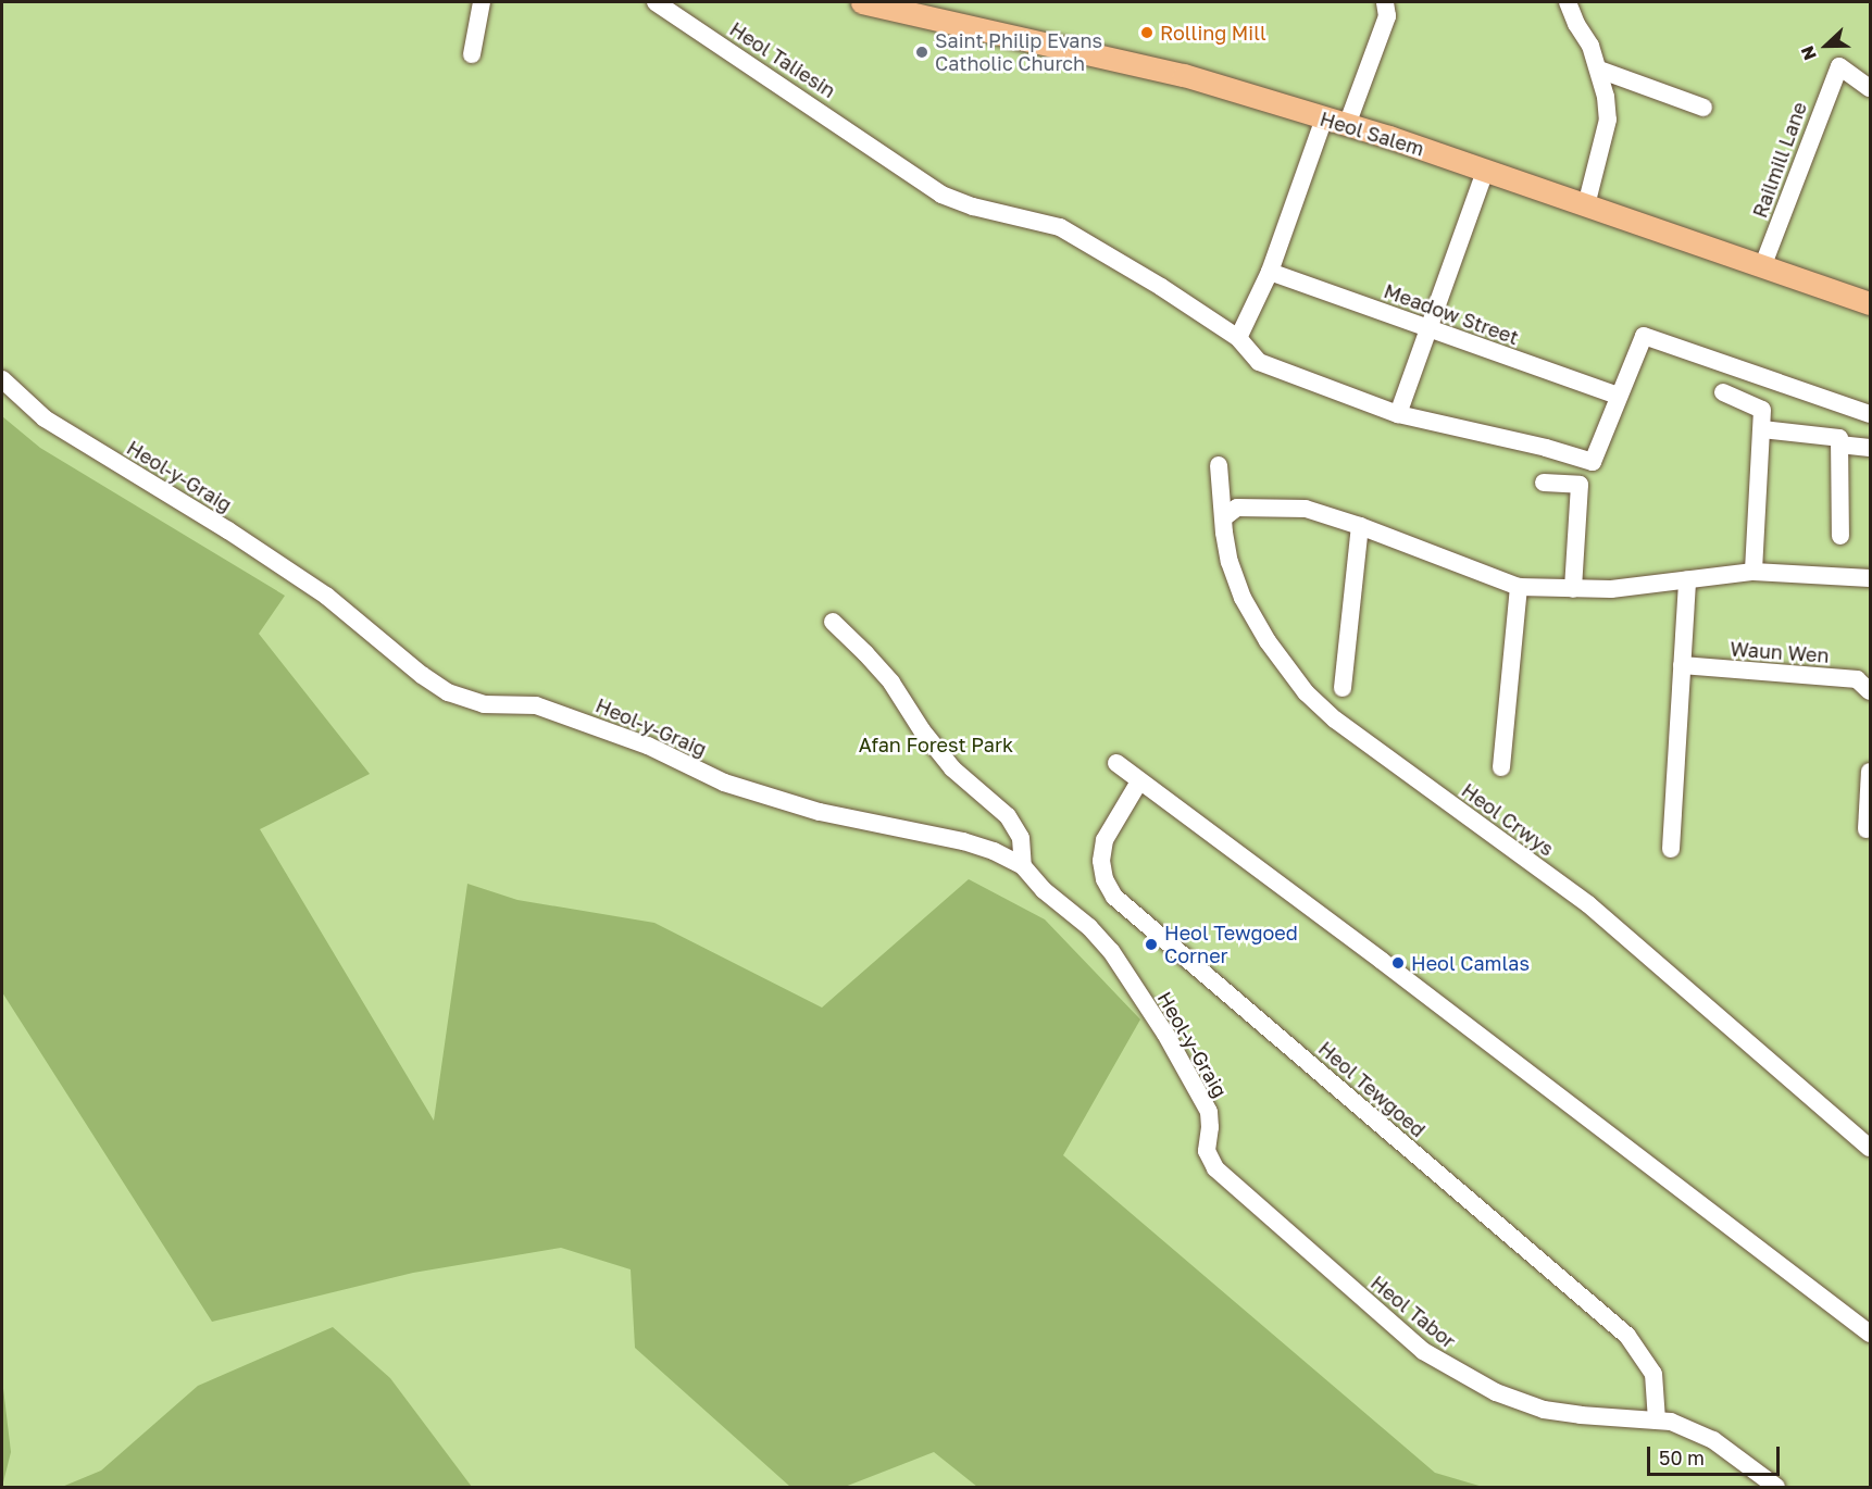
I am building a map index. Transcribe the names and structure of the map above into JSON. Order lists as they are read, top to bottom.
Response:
{
  "streets": {
    "main road": ["Heol Salem"],
    "street": [
      "Heol Taliesin",
      "Railmill Lane",
      "Meadow Street",
      "Heol-y-Graig",
      "Waun Wen",
      "Heol Crwys",
      "Heol Tewgoed",
      "Heol Tabor"
    ]
  },
  "crossings": [
    ["Heol Taliesin", "Meadow Street"],
    ["Heol Salem", "Railmill Lane"],
    ["Heol-y-Graig", "Heol Tabor"],
    ["Heol Tewgoed", "Heol Tabor"]
  ],
  "parks": ["Afan Forest Park"],
  "places": [
    "Rolling Mill",
    "Saint Philip Evans Catholic Church",
    "Heol Tewgoed Corner",
    "Heol Camlas"
  ],
  "scale_bar": "50 m",
  "north": "left"
}
